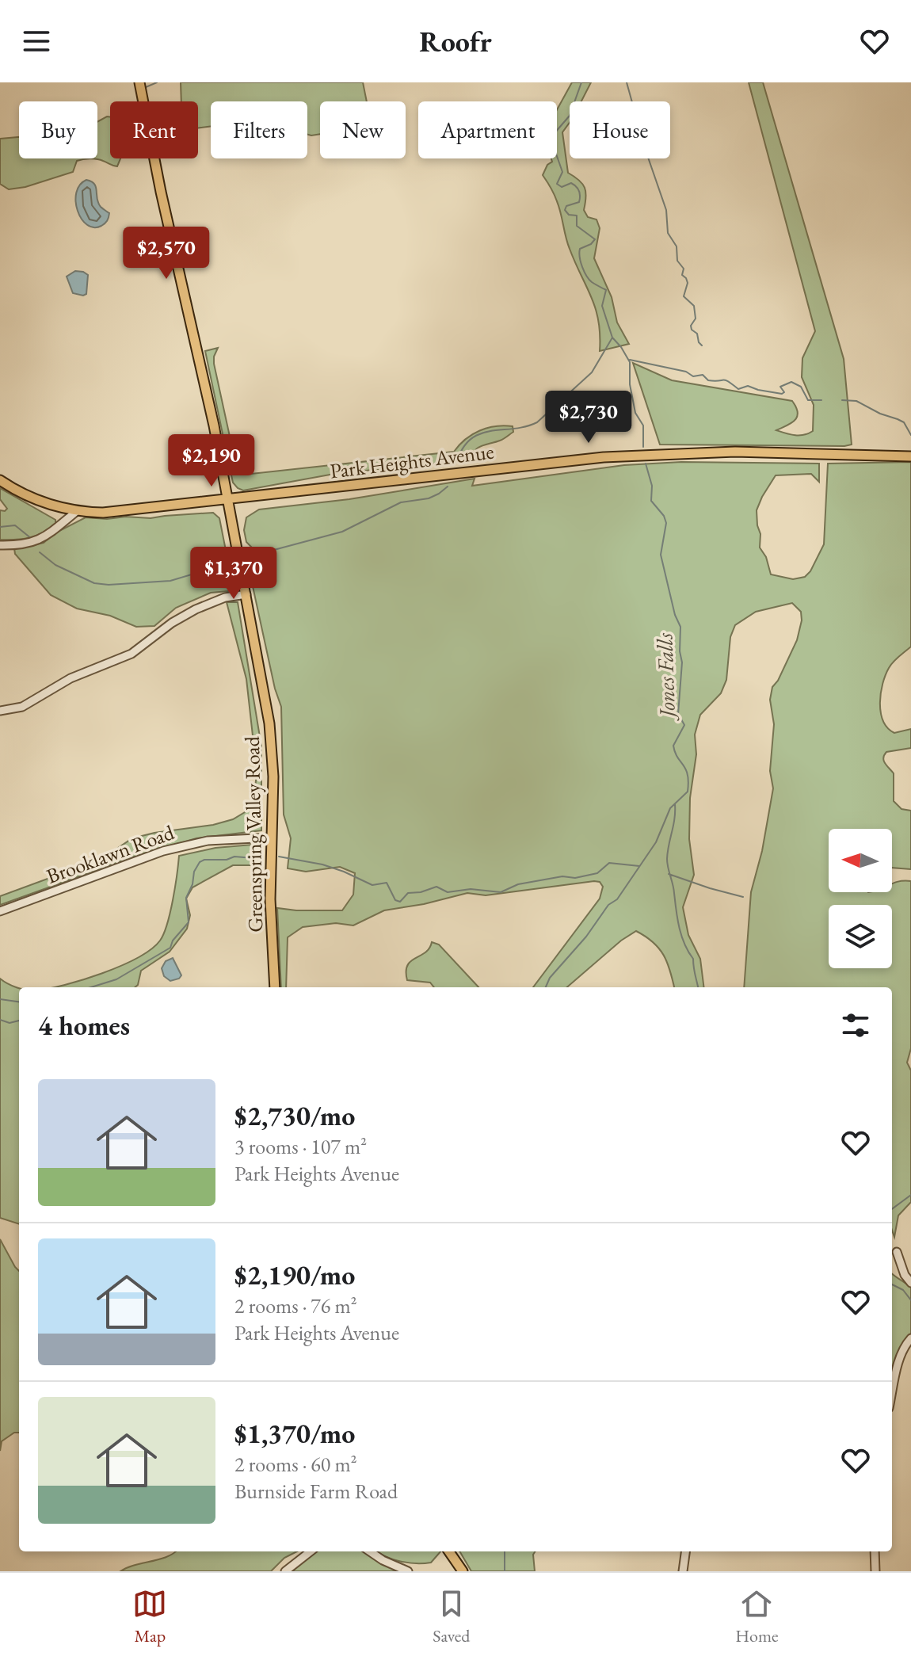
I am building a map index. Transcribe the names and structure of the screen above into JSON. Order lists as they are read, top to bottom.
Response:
{
  "streets": {
    "main road": ["Park Heights Avenue", "Greenspring Valley Road"],
    "street": ["Brooklawn Road"]
  },
  "crossings": [
    ["Park Heights Avenue", "Greenspring Valley Road"],
    ["Greenspring Valley Road", "Brooklawn Road"]
  ],
  "water": ["Jones Falls"],
  "north": "left",
  "page": {
    "header": "Roofr",
    "chip": [
      "Buy",
      "Rent",
      "Filters",
      "New",
      "Apartment",
      "House"
    ],
    "price": [
      "$2,570",
      "$2,730",
      "$2,190",
      "$1,370"
    ],
    "heading": "4 homes",
    "list": [
      {
        "name": "$2,730/mo",
        "note": "3 rooms · 107 m² · Park Heights Avenue"
      },
      {
        "name": "$2,190/mo",
        "note": "2 rooms · 76 m² · Park Heights Avenue"
      },
      {
        "name": "$1,370/mo",
        "note": "2 rooms · 60 m² · Burnside Farm Road"
      }
    ],
    "tabs": ["Map", "Saved", "Home"]
  }
}
